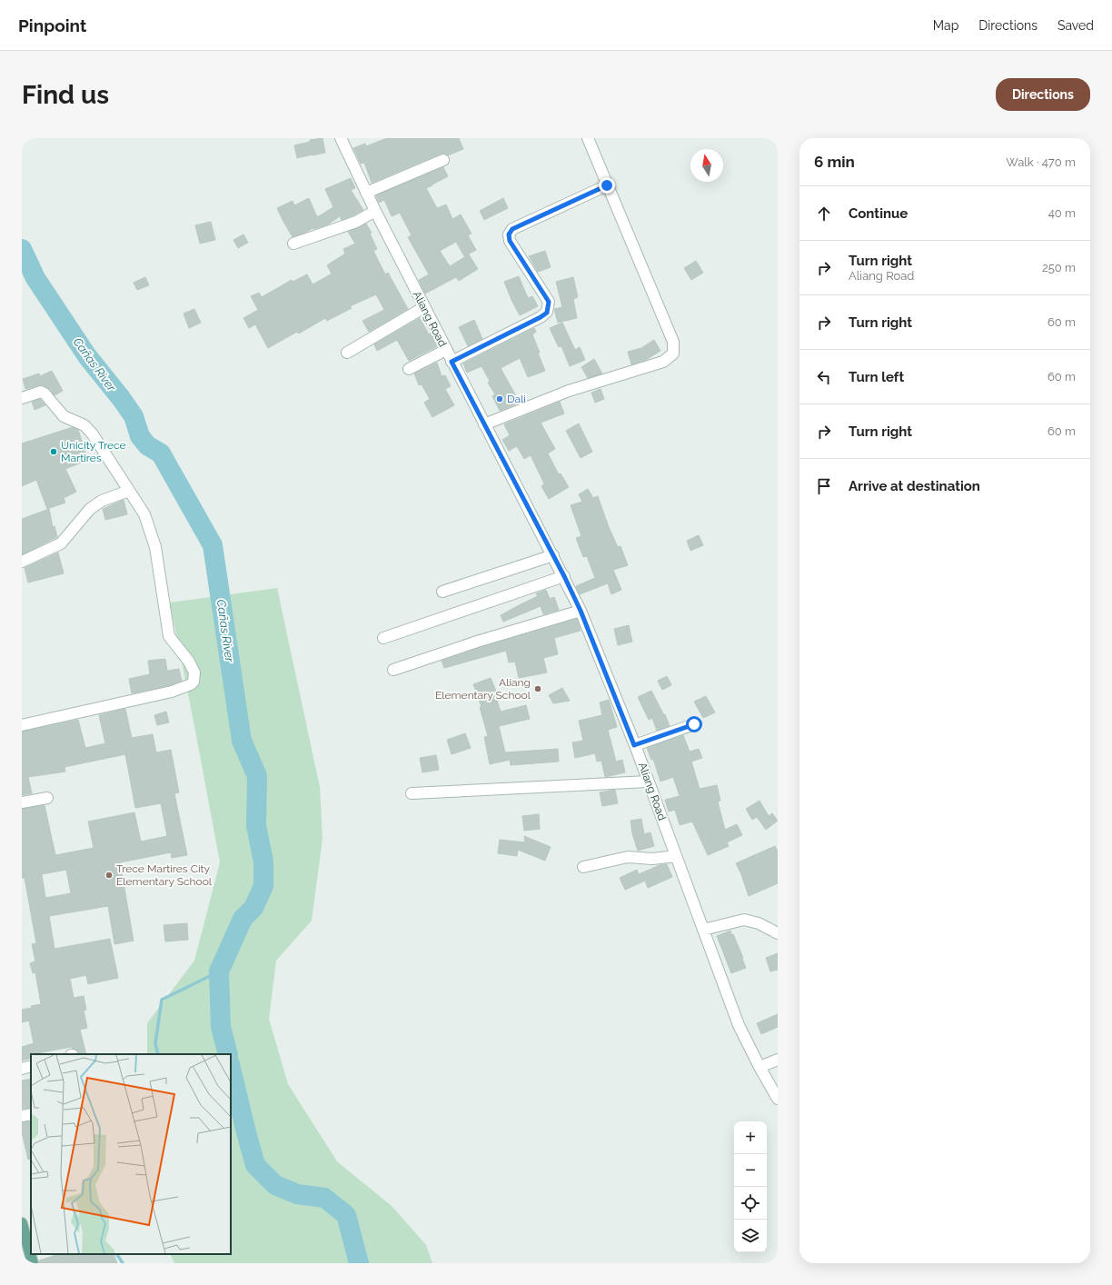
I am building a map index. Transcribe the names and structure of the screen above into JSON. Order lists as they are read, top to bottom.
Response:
{
  "streets": {
    "street": ["Aliang Road"]
  },
  "water": ["Cañas River"],
  "places": [
    "Dali",
    "Unicity Trece Martires",
    "Aliang Elementary School",
    "Trece Martires City Elementary School"
  ],
  "north": "top",
  "page": {
    "header": "Pinpoint",
    "nav": ["Map", "Directions", "Saved"],
    "buttons": "Directions",
    "title": "Find us",
    "heading": ["6 min", "Walk · 470 m"],
    "list": [
      ["Continue", "40 m"],
      ["Turn right", "Aliang Road", "250 m"],
      ["Turn right", "60 m"],
      ["Turn left", "60 m"],
      ["Turn right", "60 m"],
      "Arrive at destination"
    ],
    "map_buttons": ["+", "−"]
  }
}
